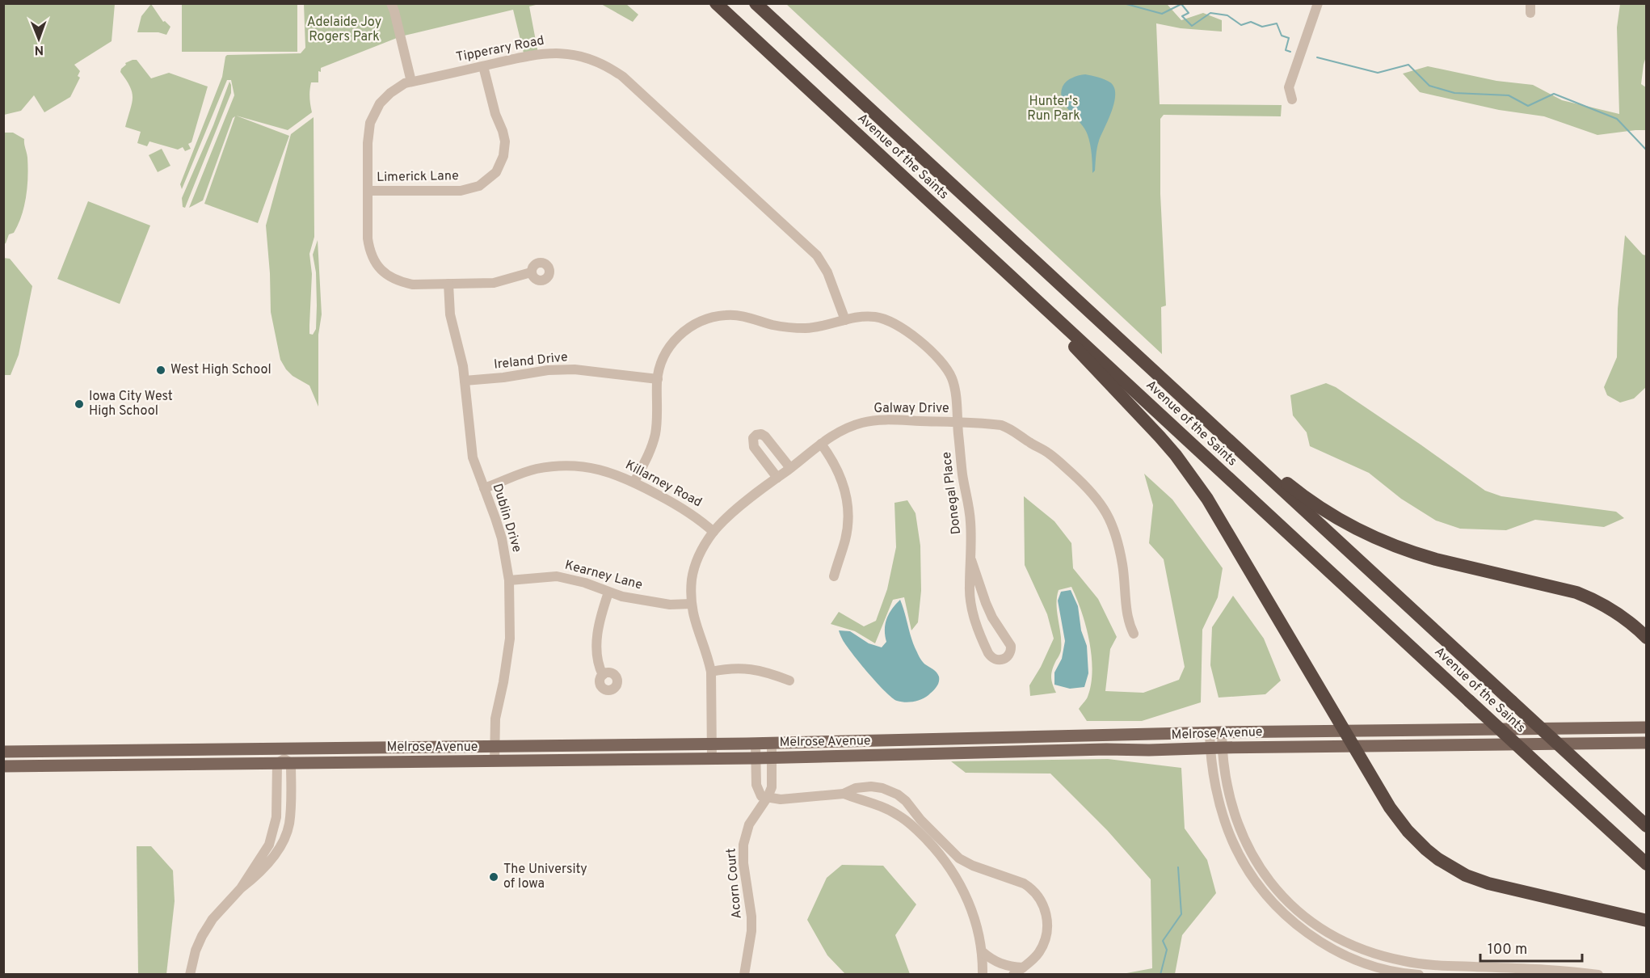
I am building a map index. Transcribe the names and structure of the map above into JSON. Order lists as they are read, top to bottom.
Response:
{
  "streets": {
    "highway": ["Avenue of the Saints"],
    "main road": ["Melrose Avenue"],
    "street": [
      "Tipperary Road",
      "Limerick Lane",
      "Ireland Drive",
      "Galway Drive",
      "Killarney Road",
      "Donegal Place",
      "Dublin Drive",
      "Kearney Lane",
      "Acorn Court"
    ]
  },
  "crossings": [
    ["Tipperary Road", "Limerick Lane"],
    ["Tipperary Road", "Donegal Place"],
    ["Tipperary Road", "Dublin Drive"],
    ["Ireland Drive", "Donegal Place"],
    ["Ireland Drive", "Dublin Drive"],
    ["Galway Drive", "Killarney Road"],
    ["Galway Drive", "Donegal Place"],
    ["Galway Drive", "Kearney Lane"],
    ["Galway Drive", "Melrose Avenue"],
    ["Killarney Road", "Donegal Place"],
    ["Killarney Road", "Dublin Drive"],
    ["Dublin Drive", "Kearney Lane"],
    ["Dublin Drive", "Melrose Avenue"]
  ],
  "parks": ["Adelaide Joy Rogers Park", "Hunter's Run Park"],
  "places": ["West High School", "Iowa City West High School", "The University of Iowa"],
  "scale_bar": "100 m",
  "north": "bottom"
}
